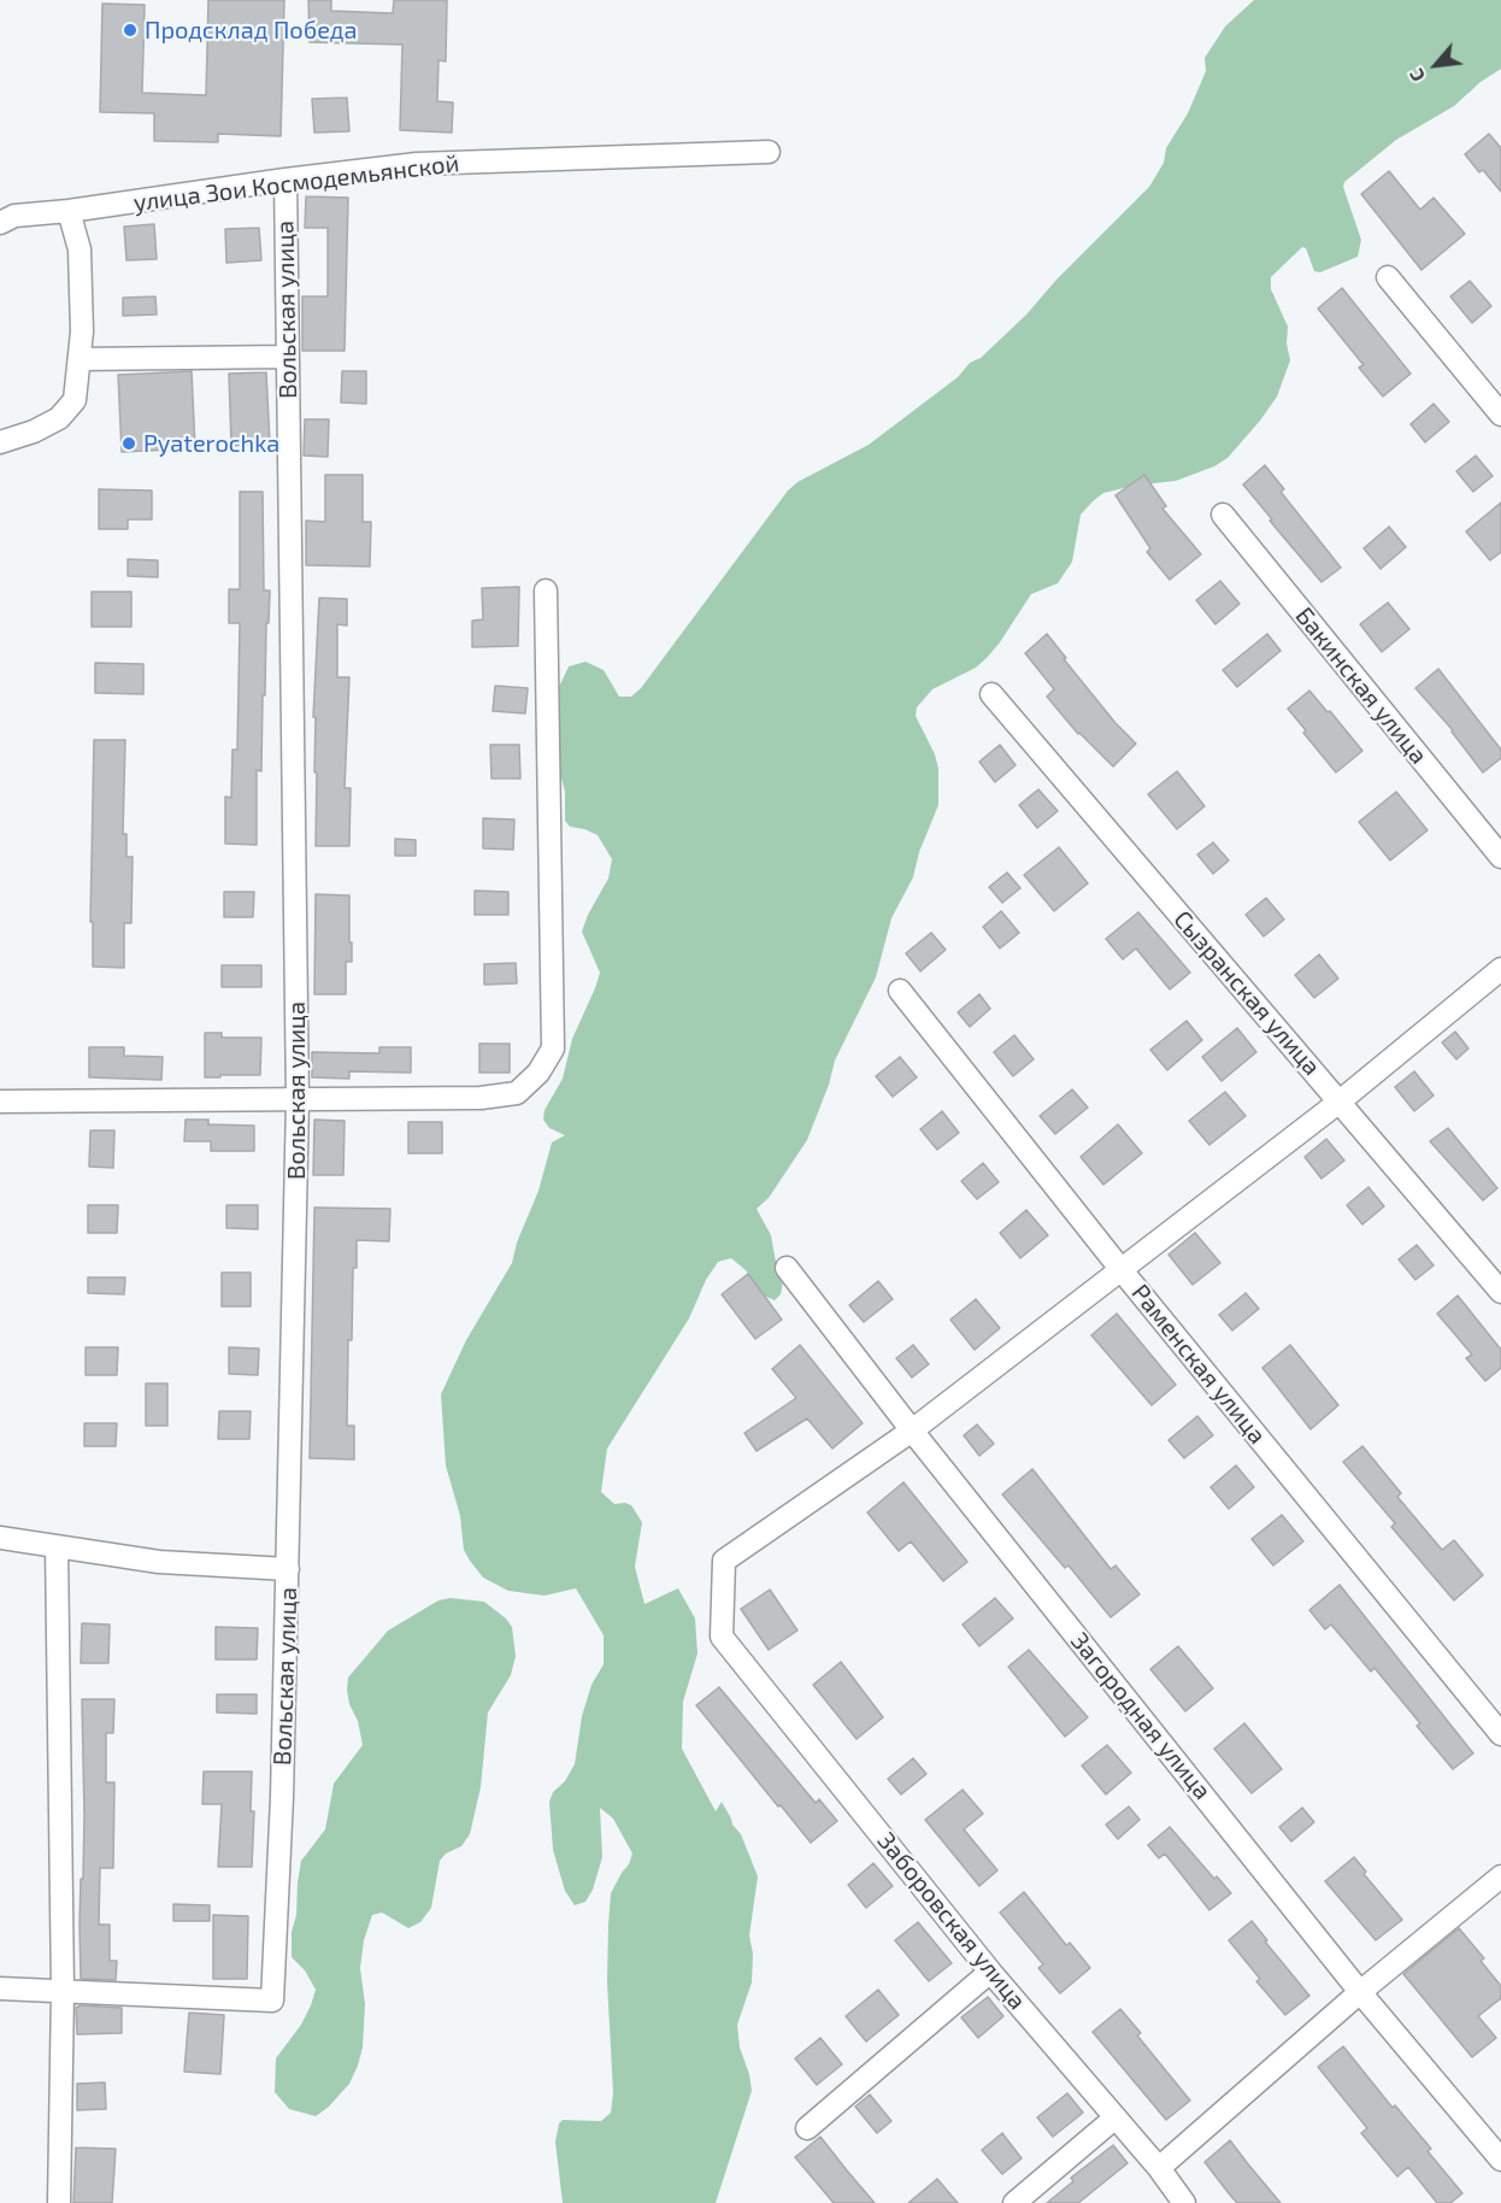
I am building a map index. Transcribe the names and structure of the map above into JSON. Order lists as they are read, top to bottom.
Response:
{
  "streets": {
    "street": [
      "улица Зои Космодемьянской",
      "Вольская улица",
      "Бакинская улица",
      "Сызранская улица",
      "Раменская улица",
      "Загородная улица",
      "Заборовская улица"
    ]
  },
  "crossings": [
    ["улица Зои Космодемьянской", "Вольская улица"],
    ["Загородная улица", "Заборовская улица"]
  ],
  "places": ["Продсклад Победа", "Pyaterochka"],
  "north": "bottom left"
}
